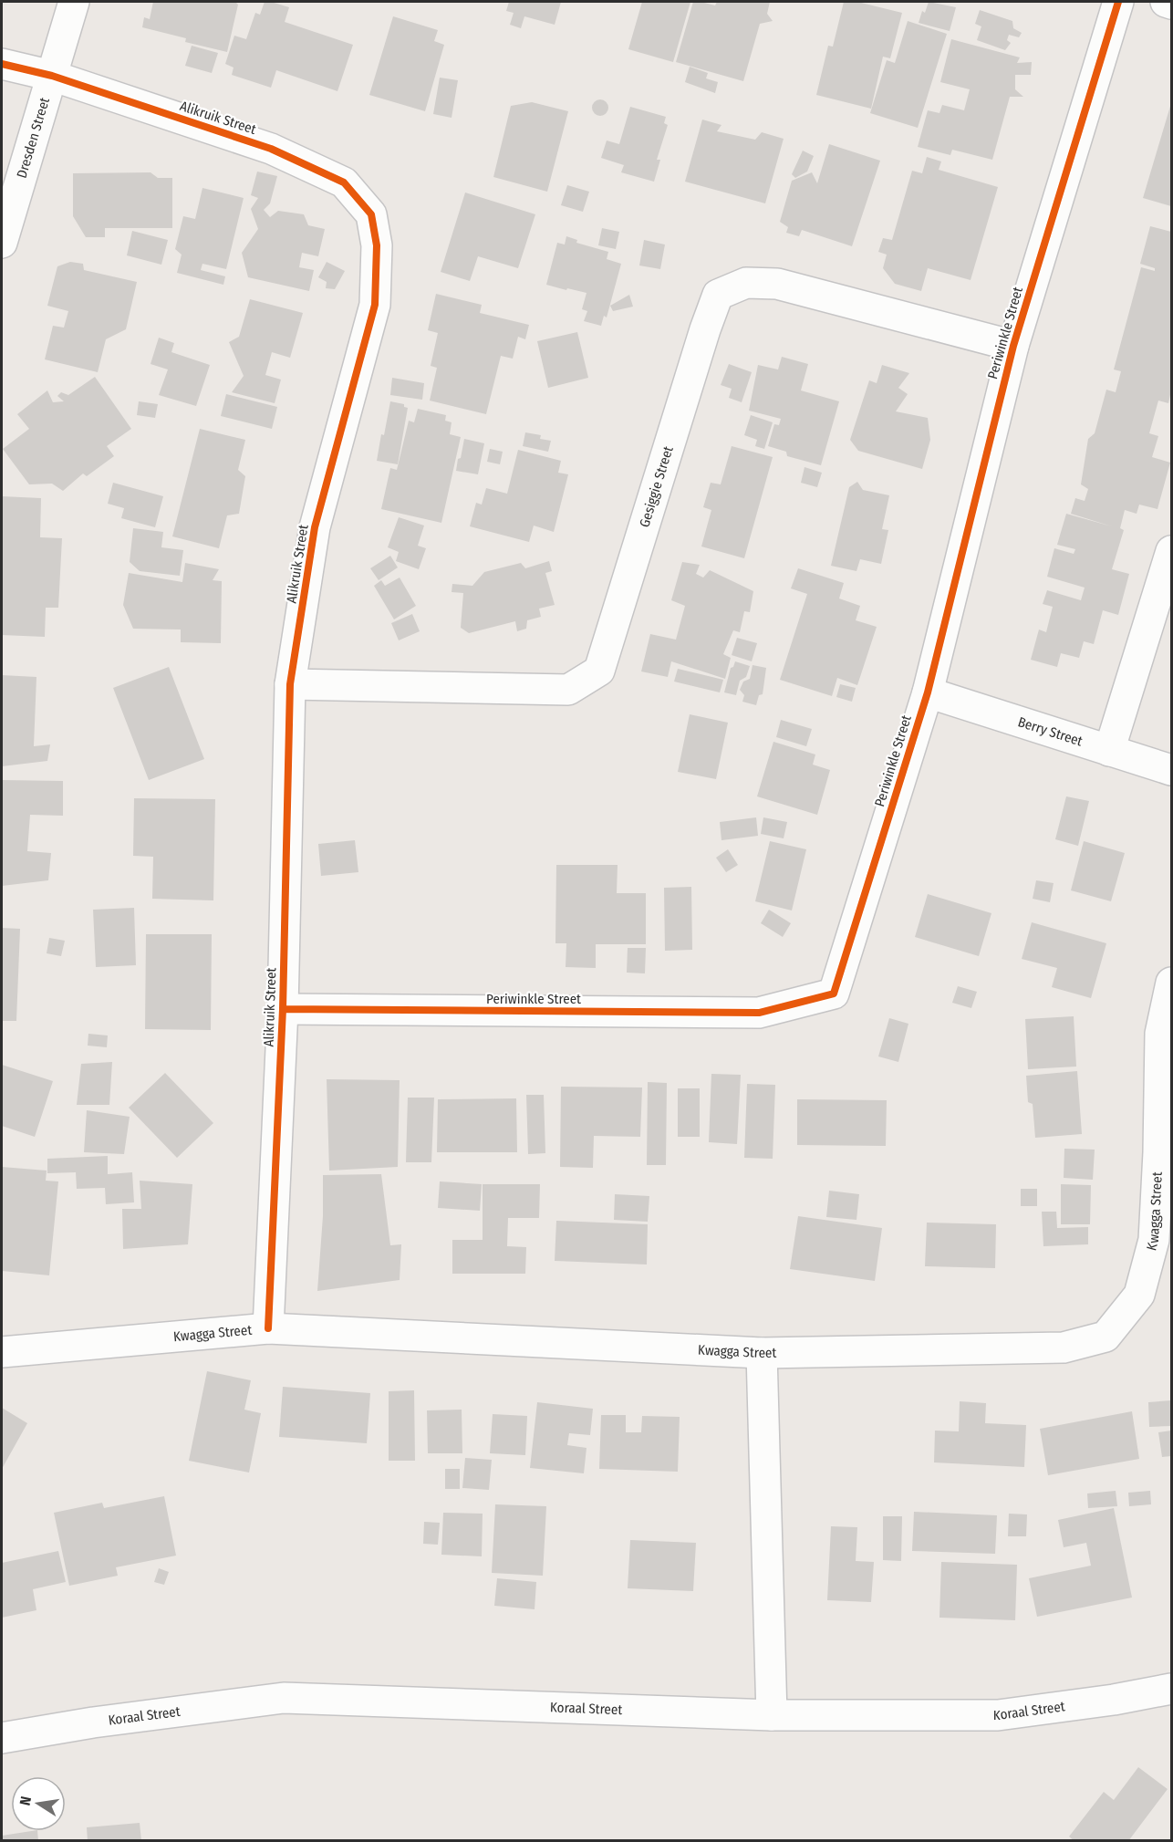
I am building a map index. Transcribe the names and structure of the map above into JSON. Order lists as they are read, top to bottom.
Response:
{
  "streets": {
    "street": [
      "Alikruik Street",
      "Dresden Street",
      "Periwinkle Street",
      "Gesiggie Street",
      "Berry Street",
      "Kwagga Street",
      "Koraal Street"
    ]
  },
  "crossings": [
    ["Alikruik Street", "Dresden Street"],
    ["Alikruik Street", "Periwinkle Street"],
    ["Alikruik Street", "Gesiggie Street"],
    ["Alikruik Street", "Kwagga Street"],
    ["Periwinkle Street", "Gesiggie Street"],
    ["Periwinkle Street", "Berry Street"]
  ],
  "north": "left"
}
